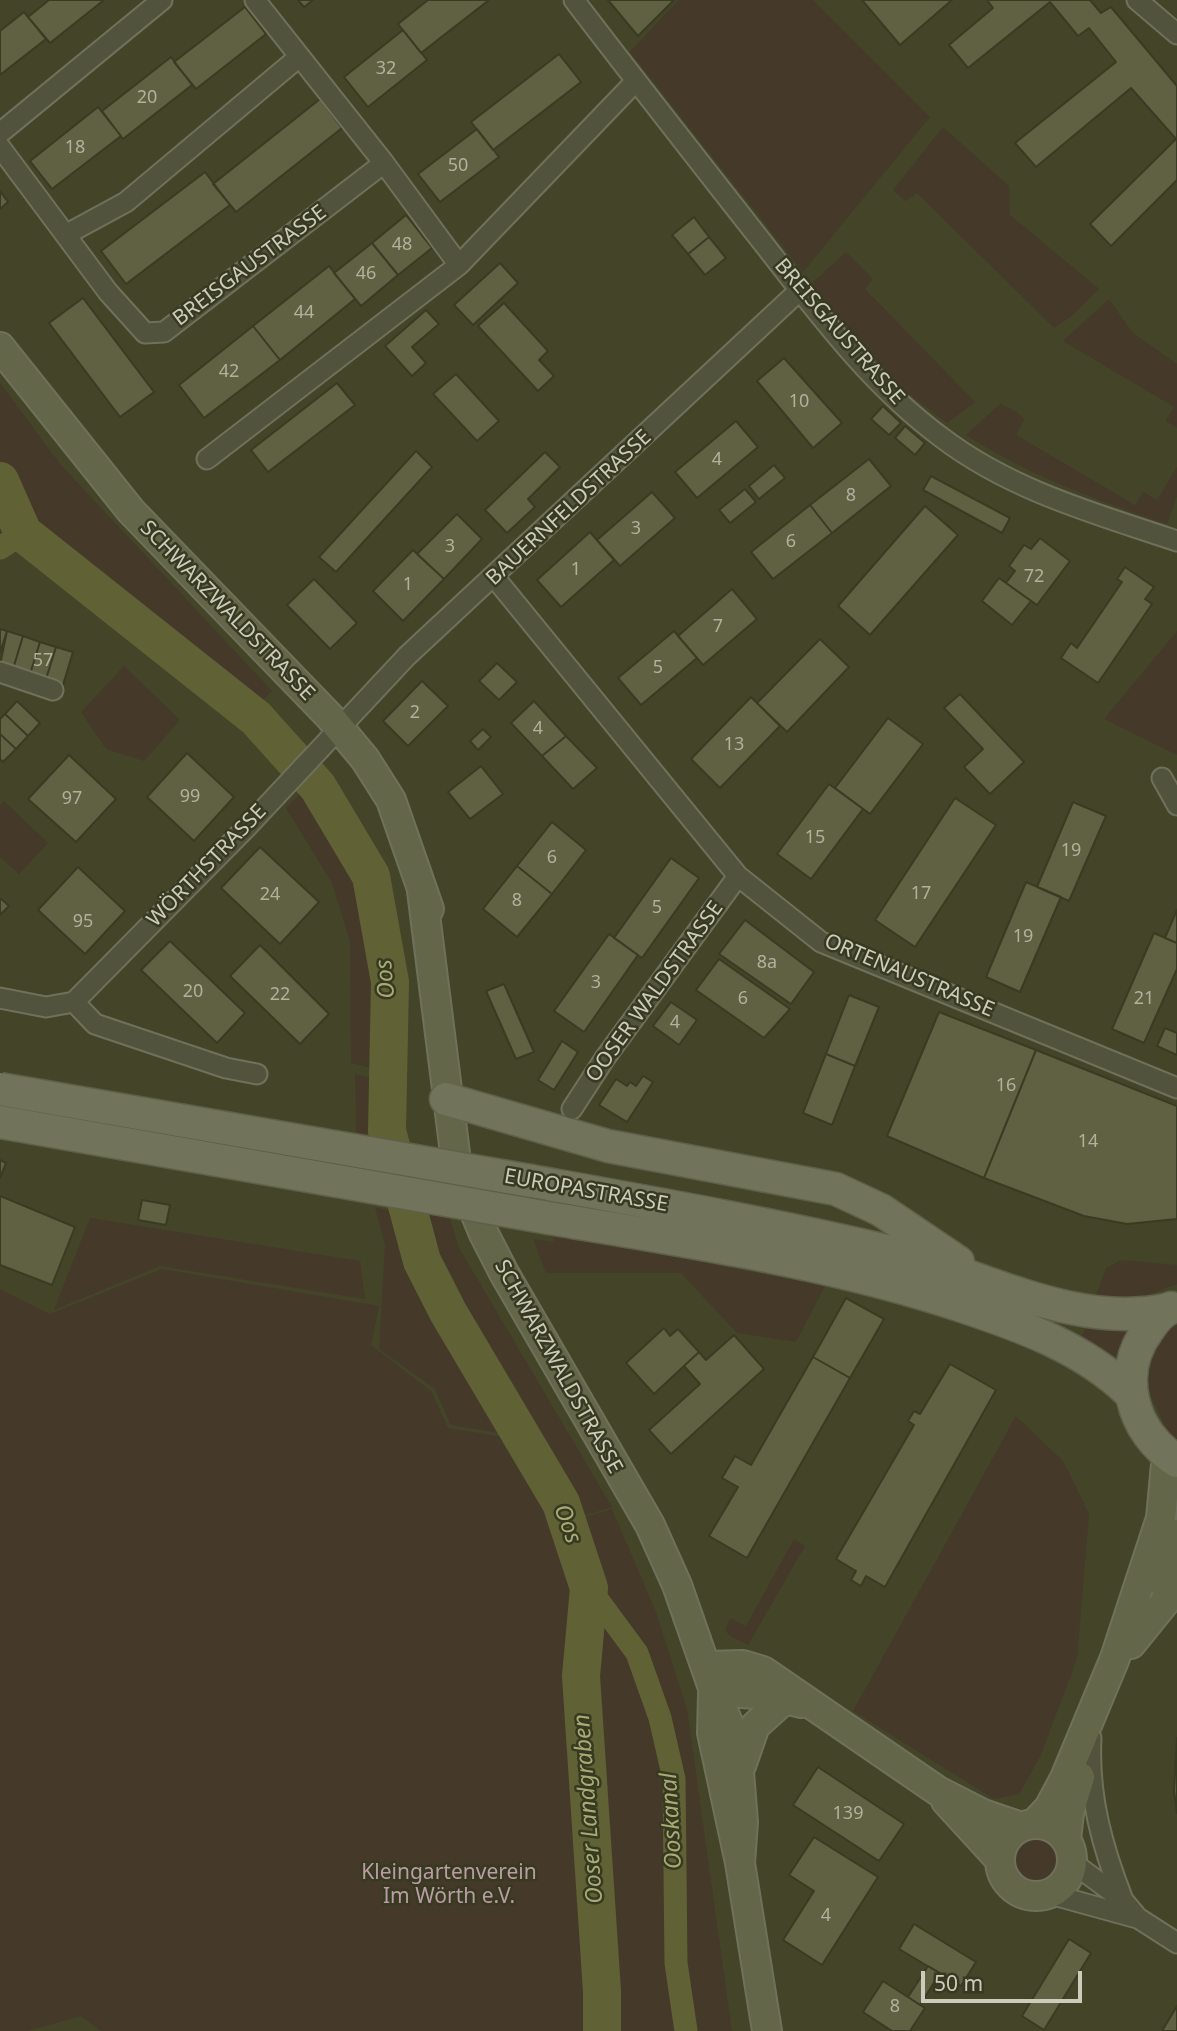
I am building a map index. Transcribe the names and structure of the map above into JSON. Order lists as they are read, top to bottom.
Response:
{
  "streets": {
    "main road": ["EUROPASTRASSE"],
    "street": [
      "BREISGAUSTRASSE",
      "BAUERNFELDSTRASSE",
      "SCHWARZWALDSTRASSE",
      "WÖRTHSTRASSE",
      "ORTENAUSTRASSE",
      "OOSER WALDSTRASSE"
    ]
  },
  "crossings": [
    ["BREISGAUSTRASSE", "BAUERNFELDSTRASSE"],
    ["BAUERNFELDSTRASSE", "SCHWARZWALDSTRASSE"],
    ["BAUERNFELDSTRASSE", "WÖRTHSTRASSE"],
    ["BAUERNFELDSTRASSE", "ORTENAUSTRASSE"],
    ["SCHWARZWALDSTRASSE", "WÖRTHSTRASSE"],
    ["ORTENAUSTRASSE", "OOSER WALDSTRASSE"]
  ],
  "water": ["Oos", "Ooser Landgraben", "Ooskanal"],
  "parks": ["Kleingartenverein Im Wörth e.V."],
  "house_numbers": [
    "32",
    "20",
    "18",
    "50",
    "48",
    "46",
    "44",
    "42",
    "10",
    "4",
    "8",
    "3",
    "6",
    "3",
    "1",
    "72",
    "1",
    "7",
    "57",
    "5",
    "2",
    "4",
    "13",
    "99",
    "97",
    "15",
    "19",
    "6",
    "17",
    "24",
    "8",
    "5",
    "95",
    "19",
    "8a",
    "3",
    "20",
    "22",
    "6",
    "21",
    "4",
    "16",
    "14",
    "139",
    "4",
    "8"
  ],
  "scale_bar": "50 m"
}
